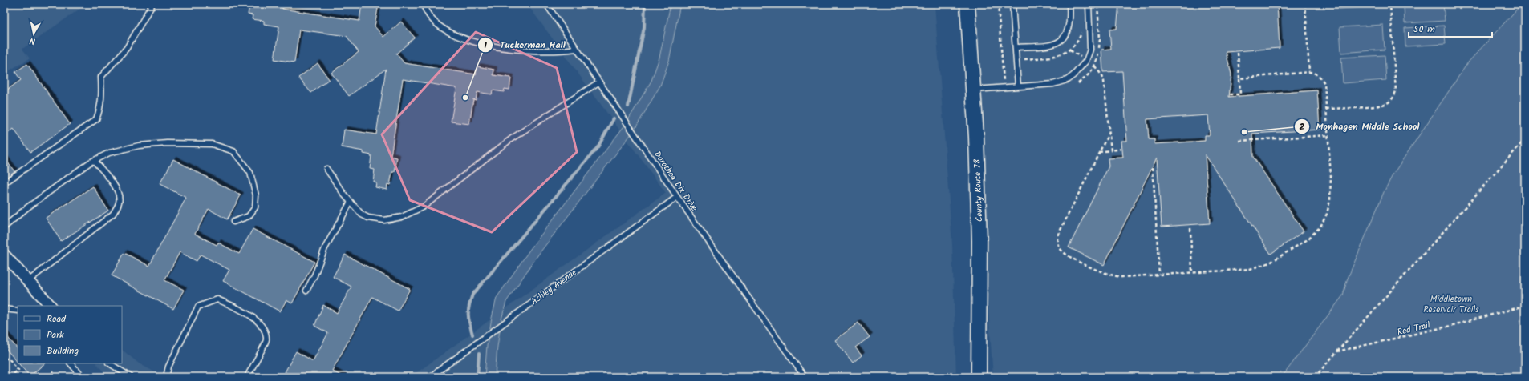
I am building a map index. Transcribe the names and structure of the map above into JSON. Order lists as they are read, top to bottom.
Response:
{
  "streets": {
    "street": ["County Route 78"],
    "lane": ["Dorothea Dix Drive", "Ashley Avenue"],
    "path": ["Red Trail"]
  },
  "crossings": [
    ["Dorothea Dix Drive", "Ashley Avenue"]
  ],
  "parks": ["Middletown Reservoir Trails"],
  "places": ["Tuckerman Hall", "Monhagen Middle School"],
  "legend": ["Road", "Park", "Building"],
  "scale_bar": "50 m",
  "north": "bottom"
}
